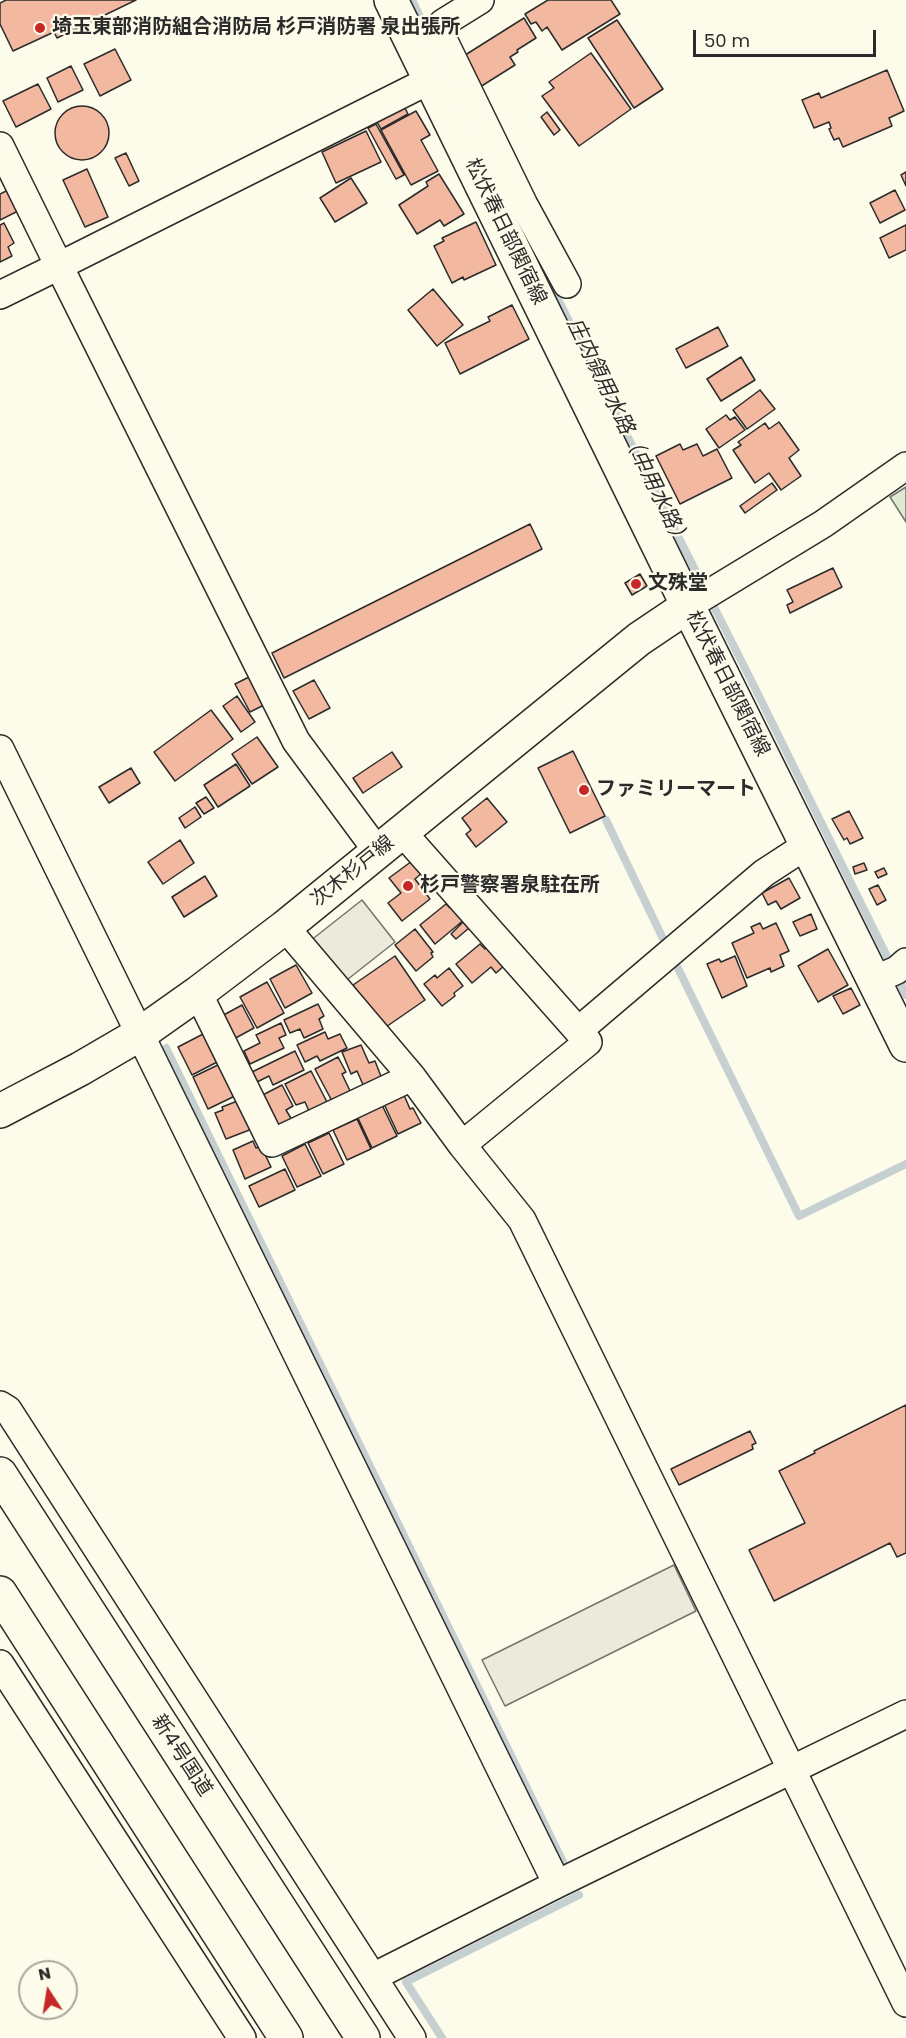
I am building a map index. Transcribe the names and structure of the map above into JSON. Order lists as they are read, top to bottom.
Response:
{
  "streets": {
    "main road": ["松伏春日部関宿線", "次木杉戸線", "新4号国道"]
  },
  "crossings": [
    ["松伏春日部関宿線", "次木杉戸線"]
  ],
  "water": ["庄内領用水路（中用水路）"],
  "places": [
    "埼玉東部消防組合消防局 杉戸消防署 泉出張所",
    "文殊堂",
    "ファミリーマート",
    "杉戸警察署泉駐在所"
  ],
  "scale_bar": "50 m",
  "north": "top"
}
